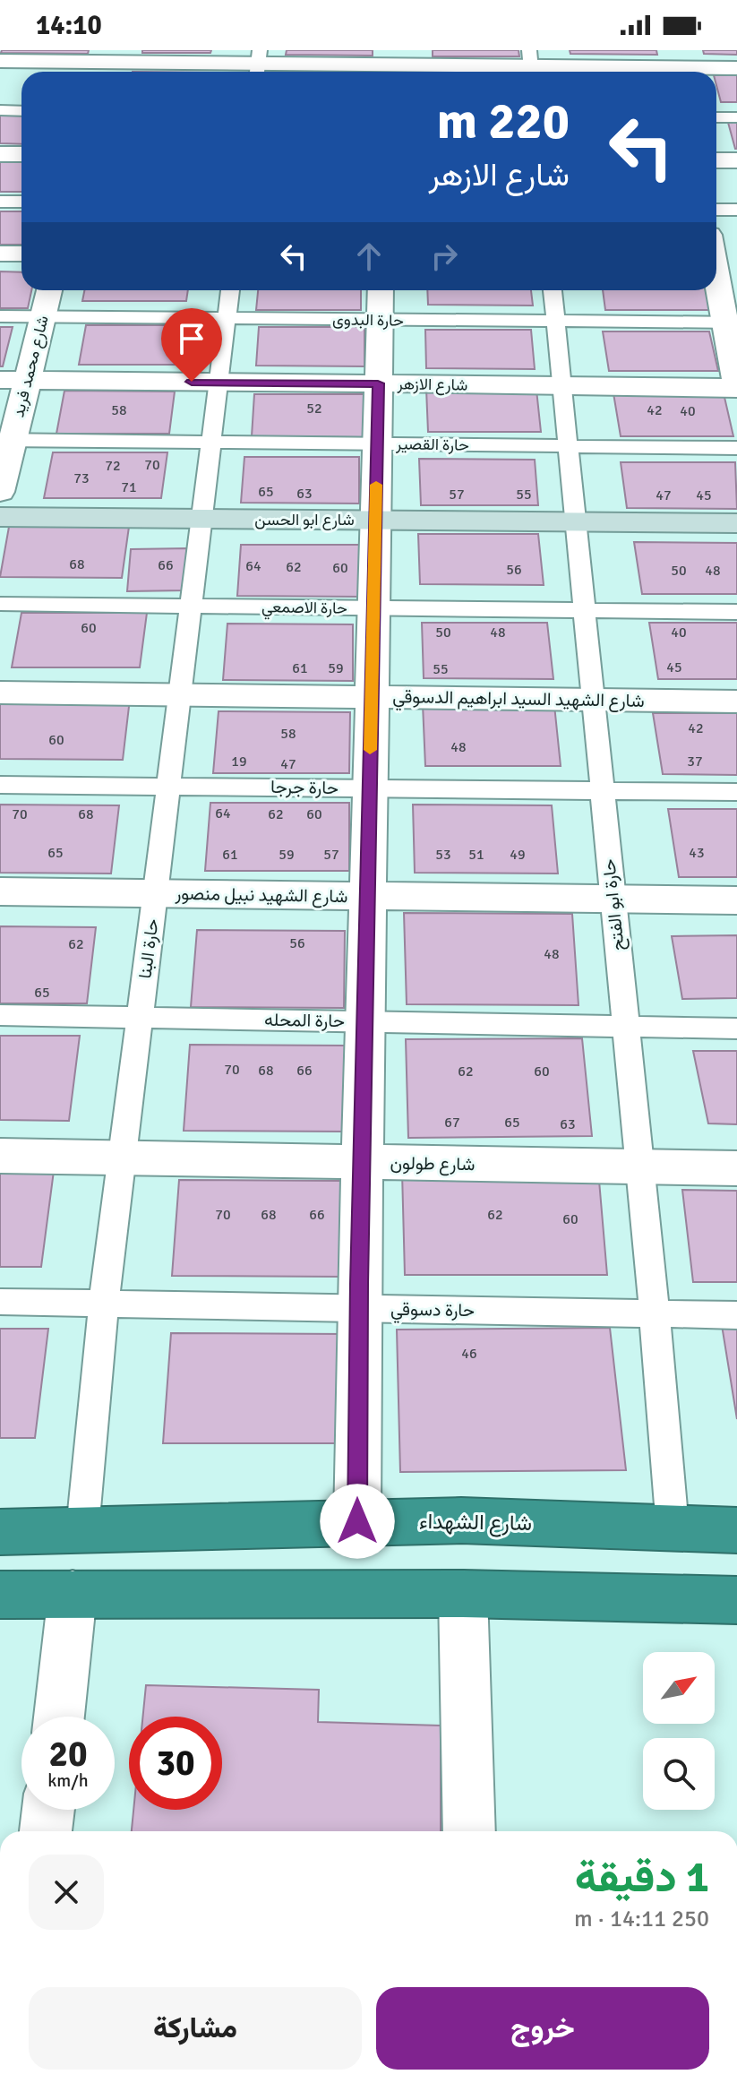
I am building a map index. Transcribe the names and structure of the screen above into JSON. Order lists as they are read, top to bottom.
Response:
{
  "streets": {
    "highway": ["شارع الشهداء"],
    "street": [
      "شارع محمد فريد",
      "شارع الازهر",
      "شارع ابو الحسن",
      "شارع الشهيد السيد ابراهيم الدسوقي",
      "شارع الشهيد نبيل منصور",
      "شارع طولون"
    ],
    "lane": [
      "حارة البدوى",
      "حارة القصير",
      "حارة الاصمعي",
      "حارة جرجا",
      "حارة ابو الفتح",
      "حارة البنا",
      "حارة المحله",
      "حارة دسوقي"
    ]
  },
  "crossings": [
    ["حارة البدوى", "شارع محمد فريد"],
    ["حارة البدوى", "حارة ابو الفتح"],
    ["حارة البدوى", "حارة البنا"],
    ["شارع محمد فريد", "شارع الازهر"],
    ["شارع محمد فريد", "حارة القصير"],
    ["شارع الازهر", "حارة ابو الفتح"],
    ["شارع الازهر", "حارة البنا"],
    ["حارة القصير", "حارة ابو الفتح"],
    ["حارة القصير", "حارة البنا"],
    ["شارع ابو الحسن", "حارة ابو الفتح"],
    ["شارع ابو الحسن", "حارة البنا"],
    ["حارة الاصمعي", "حارة ابو الفتح"],
    ["حارة الاصمعي", "حارة البنا"],
    ["شارع الشهيد السيد ابراهيم الدسوقي", "حارة ابو الفتح"],
    ["شارع الشهيد السيد ابراهيم الدسوقي", "حارة البنا"],
    ["حارة جرجا", "حارة ابو الفتح"],
    ["حارة جرجا", "حارة البنا"],
    ["شارع الشهيد نبيل منصور", "حارة ابو الفتح"],
    ["شارع الشهيد نبيل منصور", "حارة البنا"],
    ["حارة ابو الفتح", "حارة المحله"],
    ["حارة ابو الفتح", "شارع طولون"],
    ["حارة ابو الفتح", "حارة دسوقي"],
    ["حارة ابو الفتح", "شارع الشهداء"],
    ["حارة البنا", "حارة المحله"],
    ["حارة البنا", "شارع طولون"],
    ["حارة البنا", "حارة دسوقي"],
    ["حارة البنا", "شارع الشهداء"]
  ],
  "house_numbers": [
    "52",
    "58",
    "42",
    "40",
    "70",
    "72",
    "73",
    "71",
    "65",
    "63",
    "57",
    "55",
    "47",
    "45",
    "68",
    "66",
    "64",
    "62",
    "60",
    "56",
    "50",
    "48",
    "60",
    "50",
    "48",
    "40",
    "45",
    "61",
    "59",
    "55",
    "42",
    "58",
    "60",
    "48",
    "19",
    "37",
    "47",
    "64",
    "70",
    "68",
    "62",
    "60",
    "65",
    "43",
    "61",
    "59",
    "57",
    "53",
    "51",
    "49",
    "56",
    "62",
    "48",
    "65",
    "70",
    "68",
    "66",
    "62",
    "60",
    "67",
    "65",
    "63",
    "70",
    "68",
    "66",
    "62",
    "60",
    "46"
  ],
  "north": "top right",
  "page": {
    "status": "14:10",
    "turn": ["220 m", "شارع الازهر"],
    "speed": "20 km/h",
    "limit": "30",
    "heading": ["1 دقيقة", "250 m · 14:11"],
    "buttons": ["خروج", "مشاركة"]
  }
}
